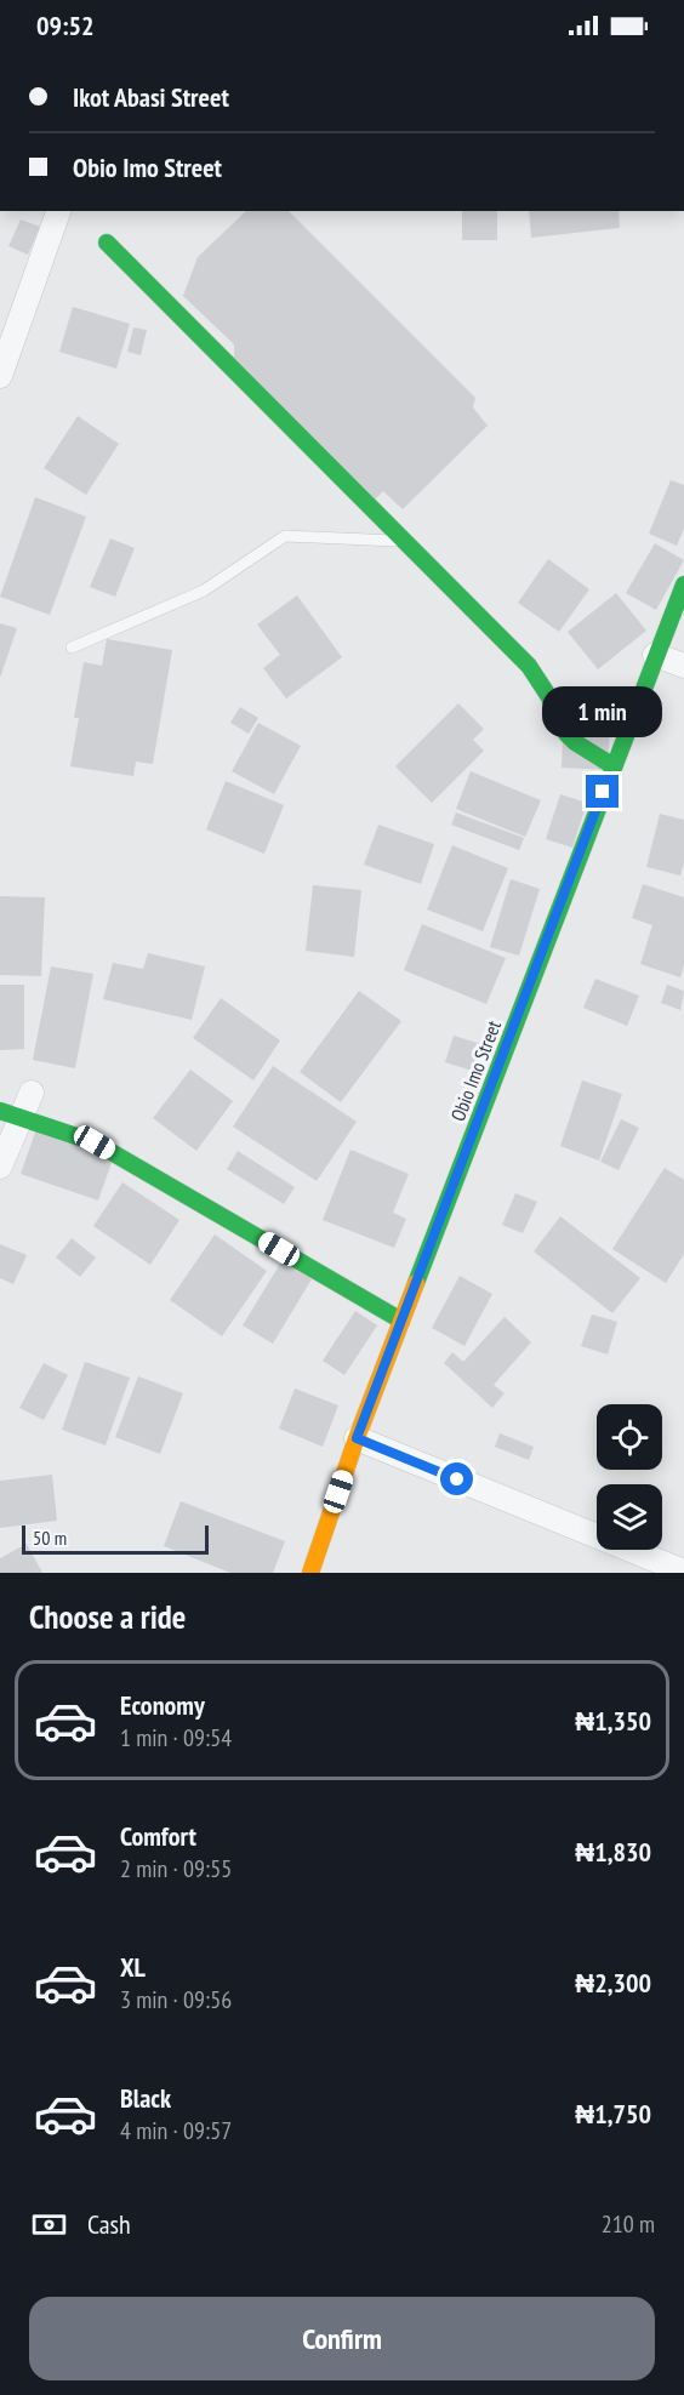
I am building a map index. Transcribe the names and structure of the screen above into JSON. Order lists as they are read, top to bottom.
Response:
{
  "streets": {
    "street": ["Obio Imo Street"]
  },
  "scale_bar": "50 m",
  "page": {
    "status": "09:52",
    "banner": ["Ikot Abasi Street", "Obio Imo Street"],
    "bubble": "1 min",
    "scale": "50 m",
    "heading": "Choose a ride",
    "list": [
      {
        "name": "Economy",
        "note": "1 min · 09:54",
        "value": "₦1,350"
      },
      {
        "name": "Comfort",
        "note": "2 min · 09:55",
        "value": "₦1,830"
      },
      {
        "name": "XL",
        "note": "3 min · 09:56",
        "value": "₦2,300"
      },
      {
        "name": "Black",
        "note": "4 min · 09:57",
        "value": "₦1,750"
      }
    ],
    "pay": ["Cash", "210 m"],
    "buttons": "Confirm"
  }
}
